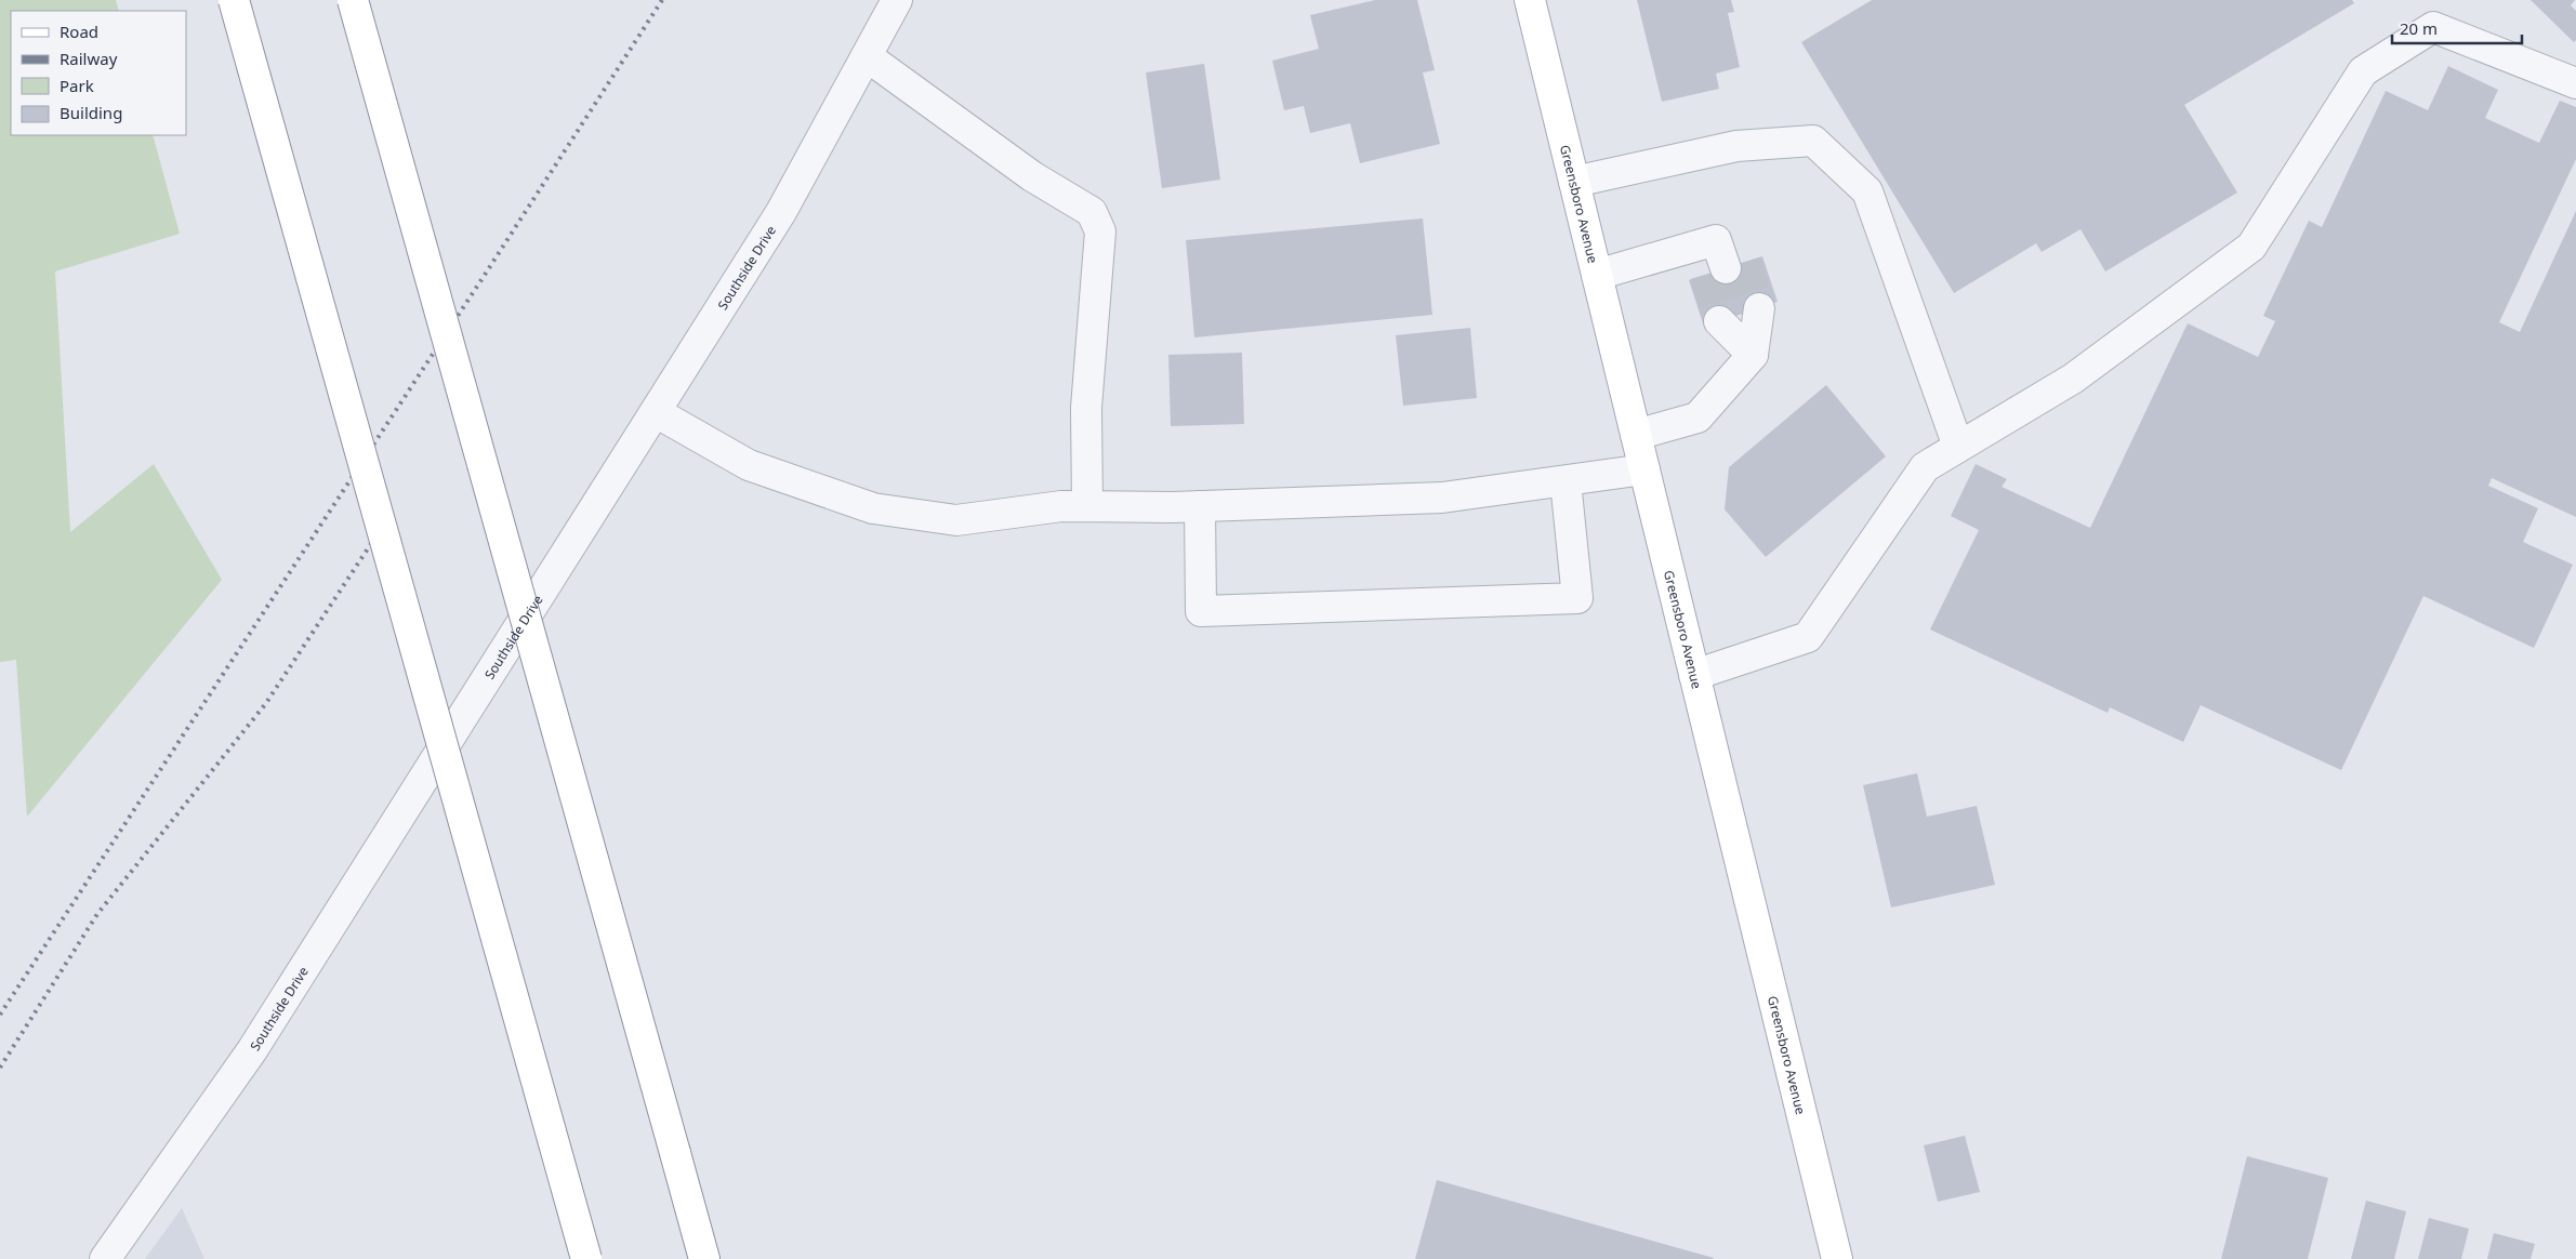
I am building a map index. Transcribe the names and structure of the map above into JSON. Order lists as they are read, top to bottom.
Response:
{
  "streets": {
    "main road": ["Greensboro Avenue"],
    "street": ["Southside Drive"]
  },
  "legend": [
    "Road",
    "Railway",
    "Park",
    "Building"
  ],
  "scale_bar": "20 m"
}
